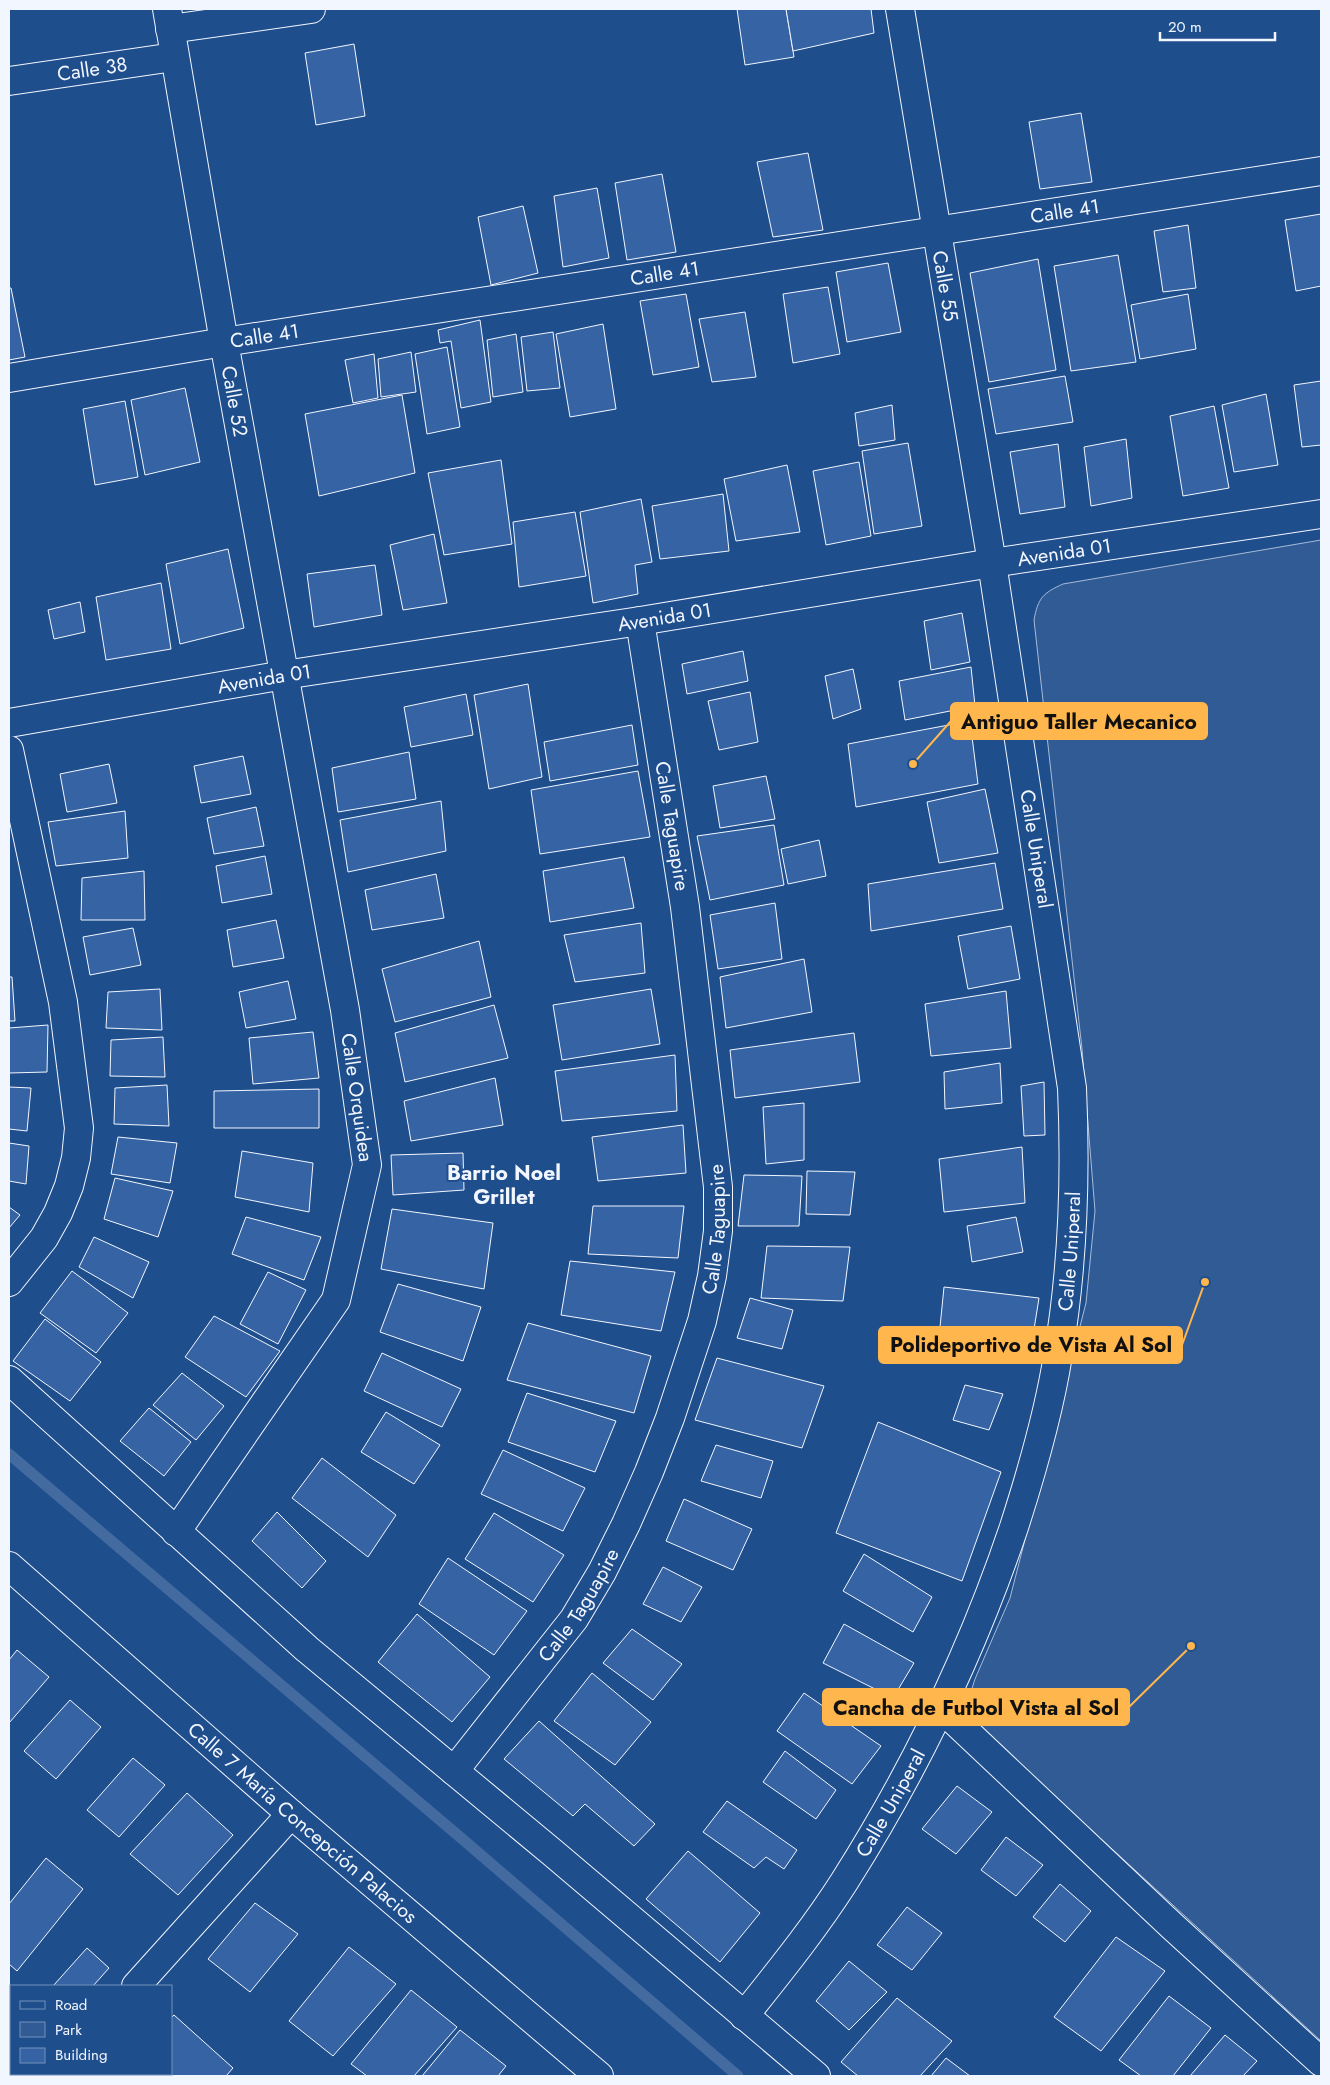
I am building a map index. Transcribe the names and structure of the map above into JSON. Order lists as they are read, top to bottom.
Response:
{
  "streets": {
    "street": [
      "Calle 38",
      "Calle 41",
      "Calle 55",
      "Calle 52",
      "Avenida 01",
      "Calle Taguapire",
      "Calle Uniperal",
      "Calle Orquidea",
      "Calle 7 María Concepción Palacios"
    ]
  },
  "crossings": [
    ["Calle 38", "Calle 52"],
    ["Calle 41", "Calle 55"],
    ["Calle 41", "Calle 52"],
    ["Calle 55", "Avenida 01"],
    ["Calle 55", "Calle Uniperal"],
    ["Calle 52", "Avenida 01"],
    ["Calle 52", "Calle Orquidea"],
    ["Avenida 01", "Calle Taguapire"],
    ["Avenida 01", "Calle Uniperal"],
    ["Avenida 01", "Calle Orquidea"]
  ],
  "districts": ["Barrio Noel Grillet"],
  "places": ["Antiguo Taller Mecanico", "Polideportivo de Vista Al Sol", "Cancha de Futbol Vista al Sol"],
  "legend": ["Road", "Park", "Building"],
  "scale_bar": "20 m"
}
